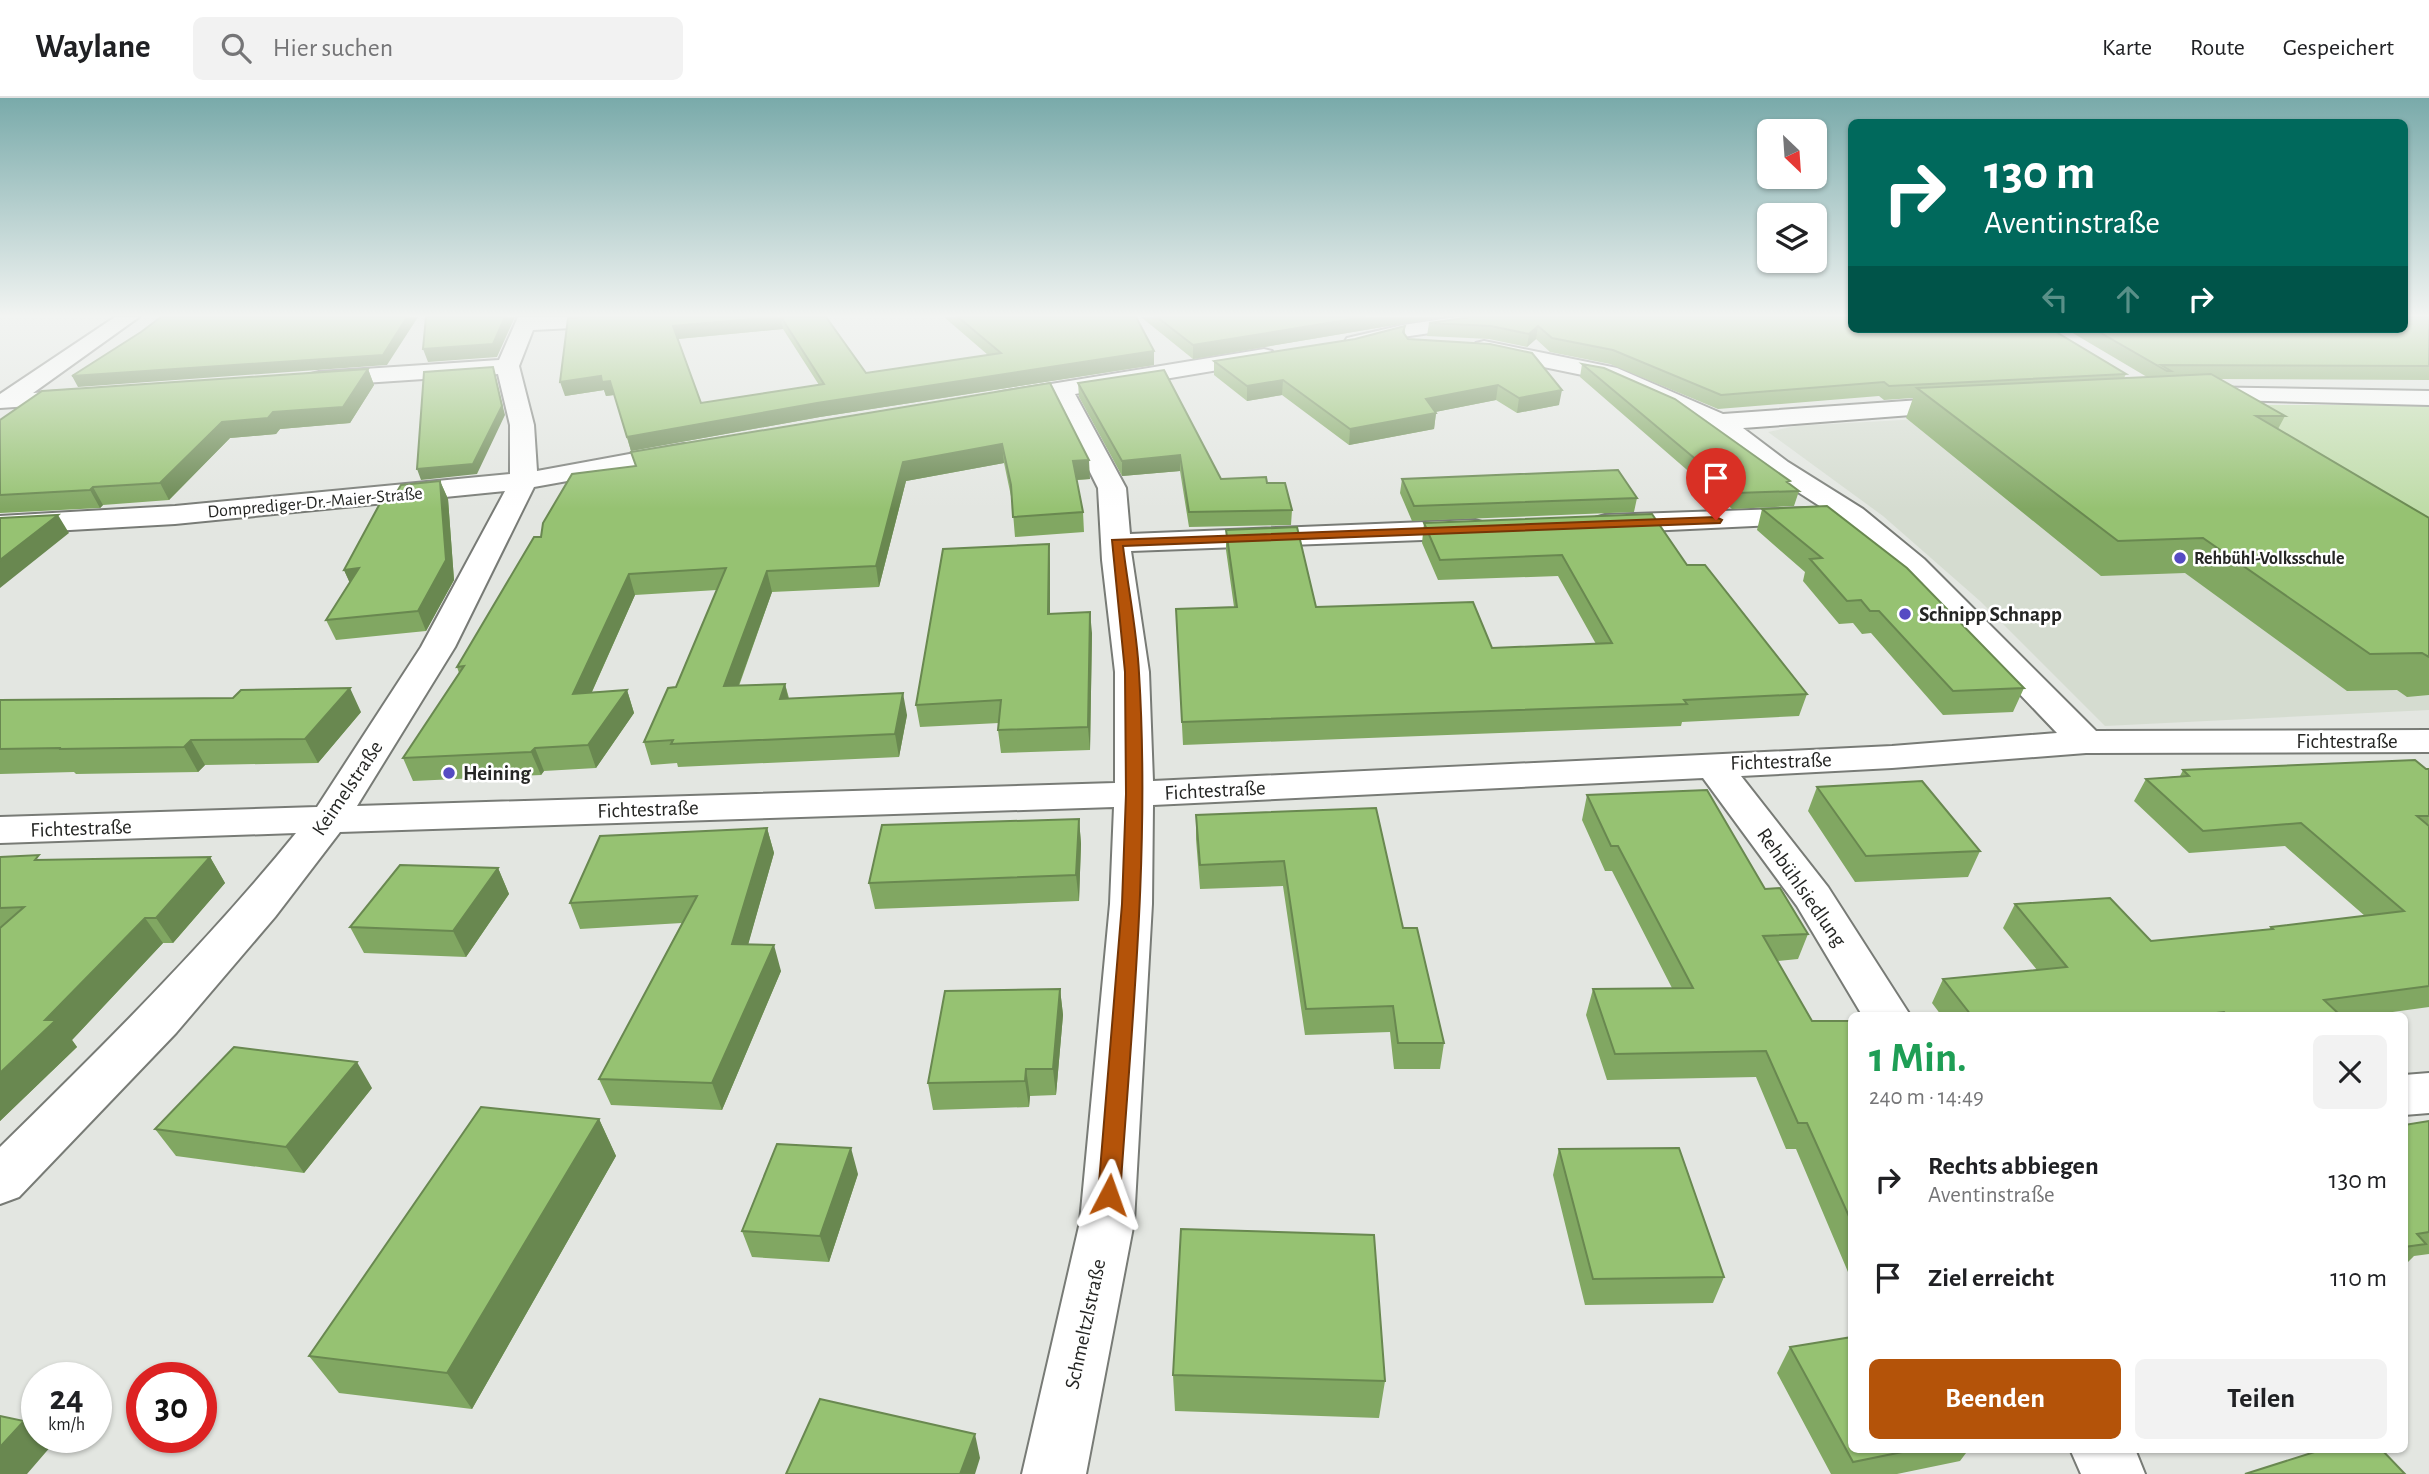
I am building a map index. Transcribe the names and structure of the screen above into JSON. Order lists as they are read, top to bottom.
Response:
{
  "streets": {
    "street": [
      "Domprediger-Dr.-Maier-Straße",
      "Fichtestraße",
      "Keimelstraße",
      "Rehbühlsiedlung",
      "Schmeltzlstraße"
    ]
  },
  "crossings": [
    ["Domprediger-Dr.-Maier-Straße", "Keimelstraße"],
    ["Fichtestraße", "Keimelstraße"],
    ["Fichtestraße", "Rehbühlsiedlung"],
    ["Fichtestraße", "Schmeltzlstraße"]
  ],
  "places": ["Rehbühl-Volksschule", "Schnipp Schnapp", "Heining"],
  "north": "bottom right",
  "page": {
    "header": "Waylane",
    "search": "Hier suchen",
    "nav": ["Karte", "Route", "Gespeichert"],
    "turn": ["130 m", "Aventinstraße"],
    "heading": ["1 Min.", "240 m · 14:49"],
    "list": [
      {
        "name": "Rechts abbiegen",
        "note": "Aventinstraße",
        "value": "130 m"
      },
      {
        "name": "Ziel erreicht",
        "value": "110 m"
      }
    ],
    "buttons": ["Beenden", "Teilen"],
    "speed": "24 km/h",
    "limit": "30"
  }
}
